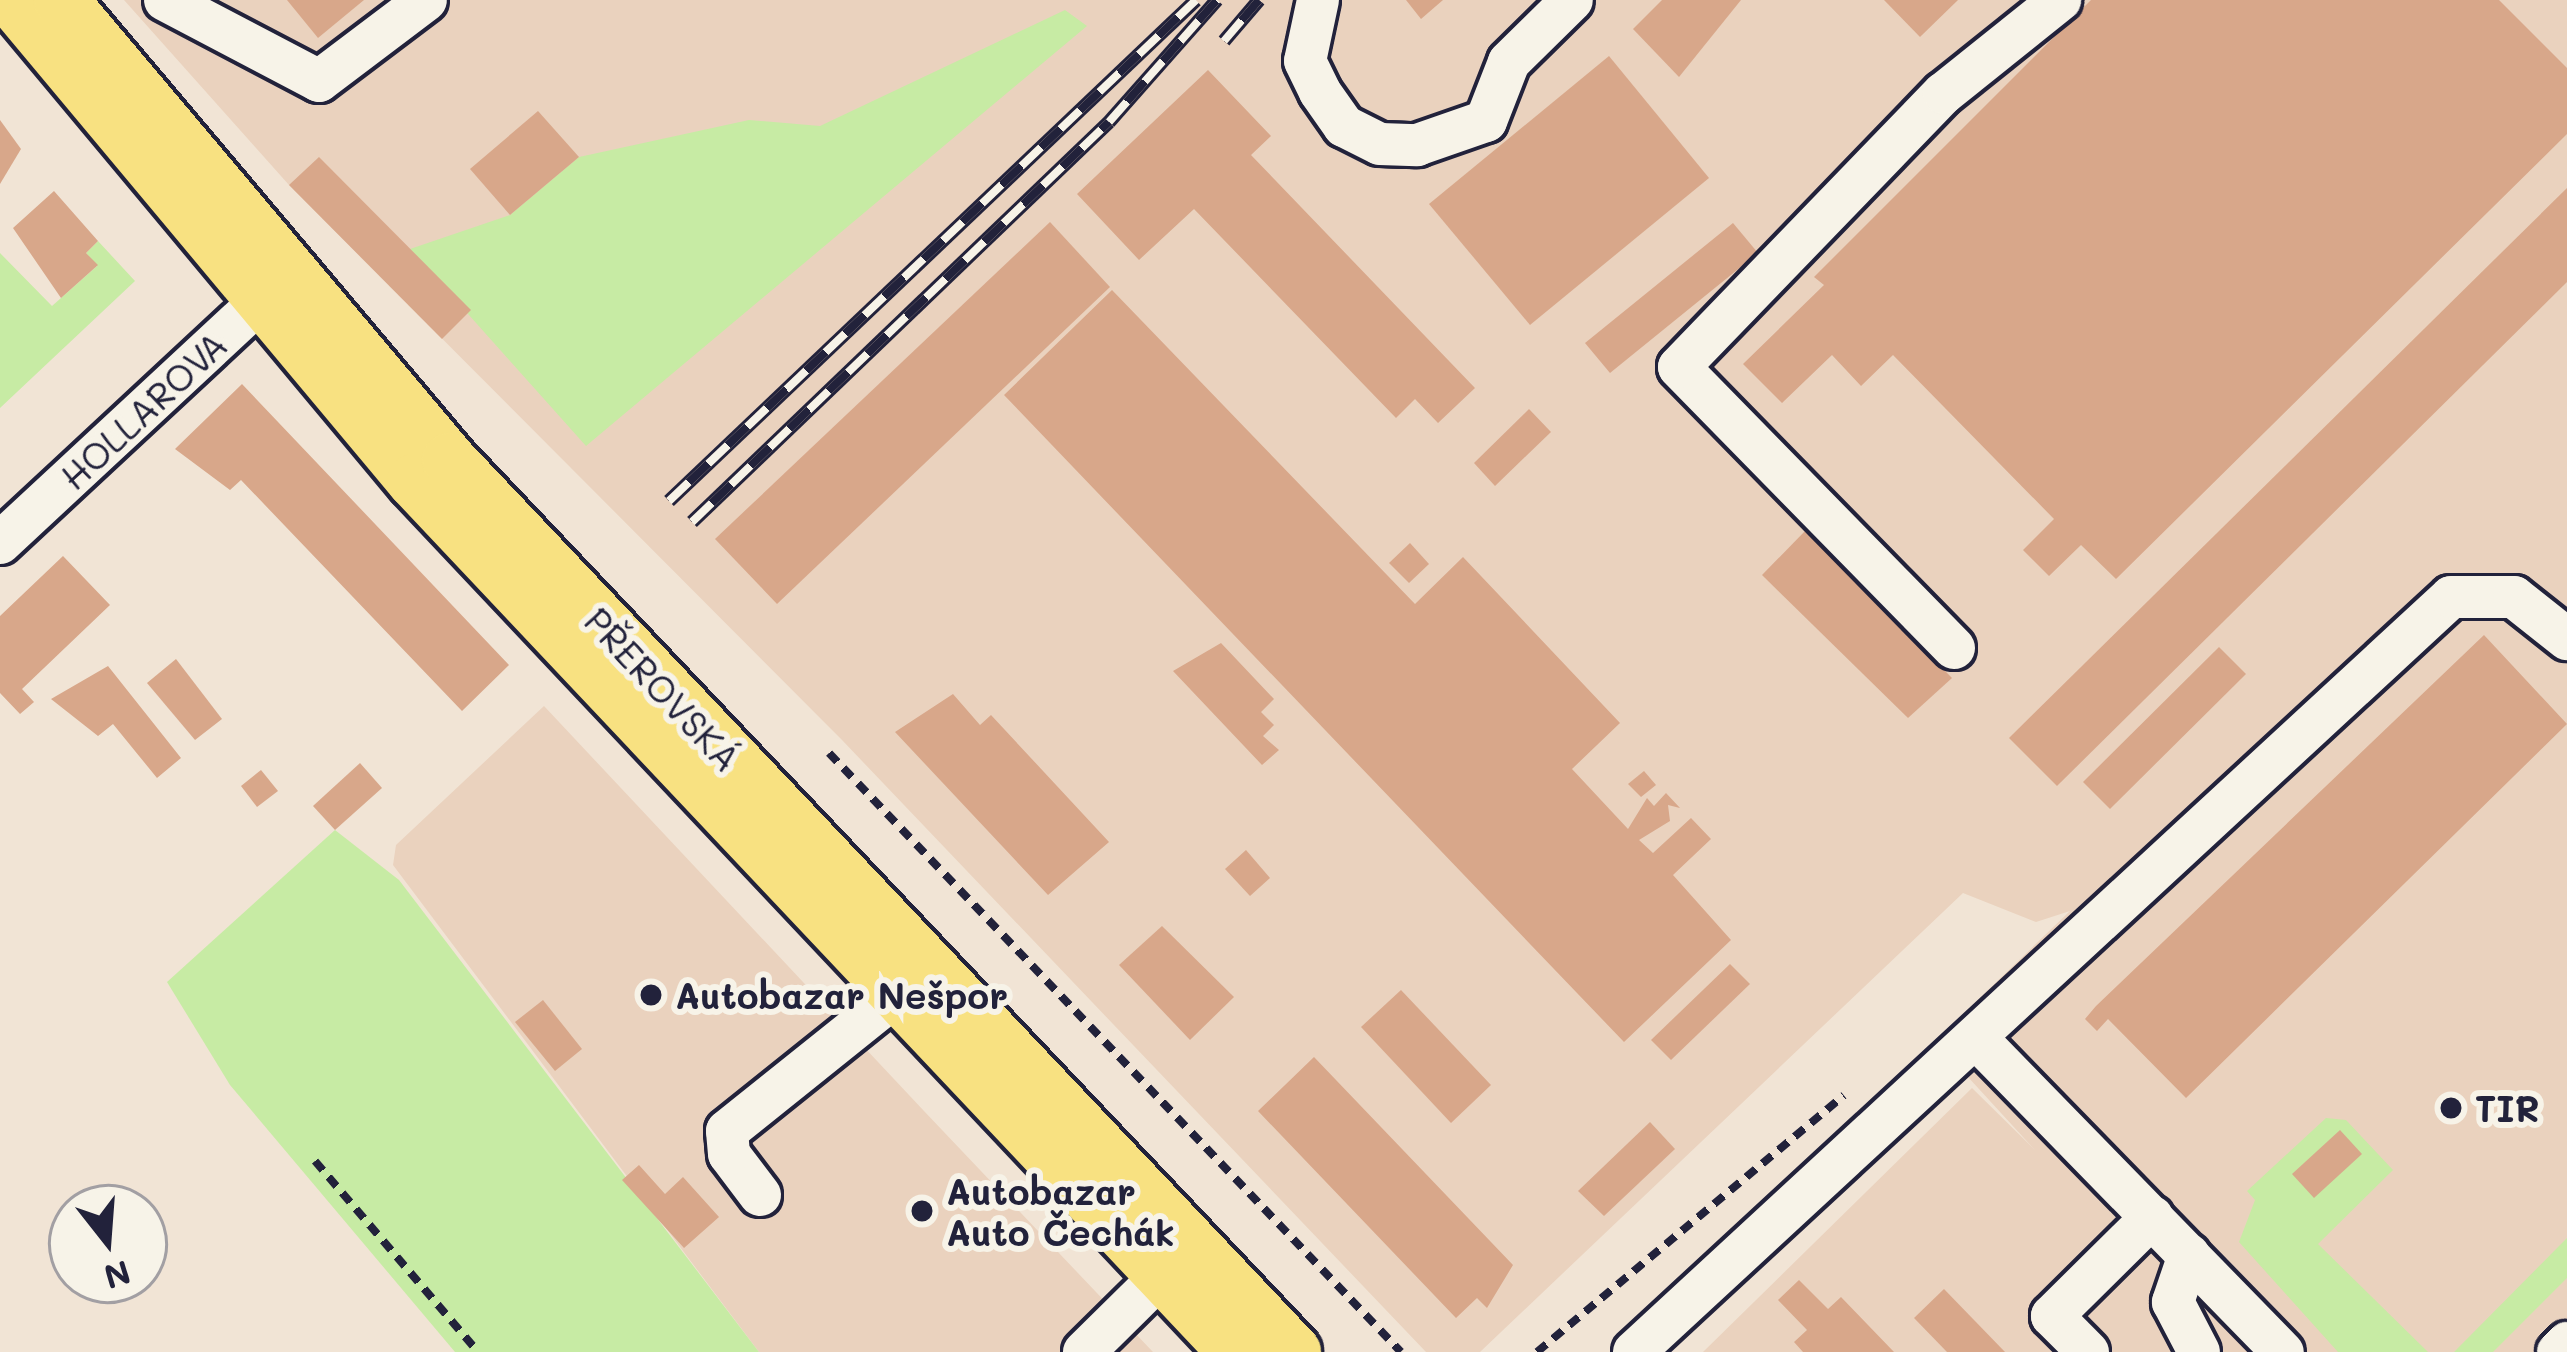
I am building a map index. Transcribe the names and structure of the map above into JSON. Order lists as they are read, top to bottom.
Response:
{
  "streets": {
    "main road": ["PŘEROVSKÁ"],
    "street": ["HOLLAROVA"]
  },
  "crossings": [
    ["HOLLAROVA", "PŘEROVSKÁ"]
  ],
  "places": ["Autobazar Nešpor", "TIR", "Autobazar Auto Čechák"],
  "north": "bottom"
}
